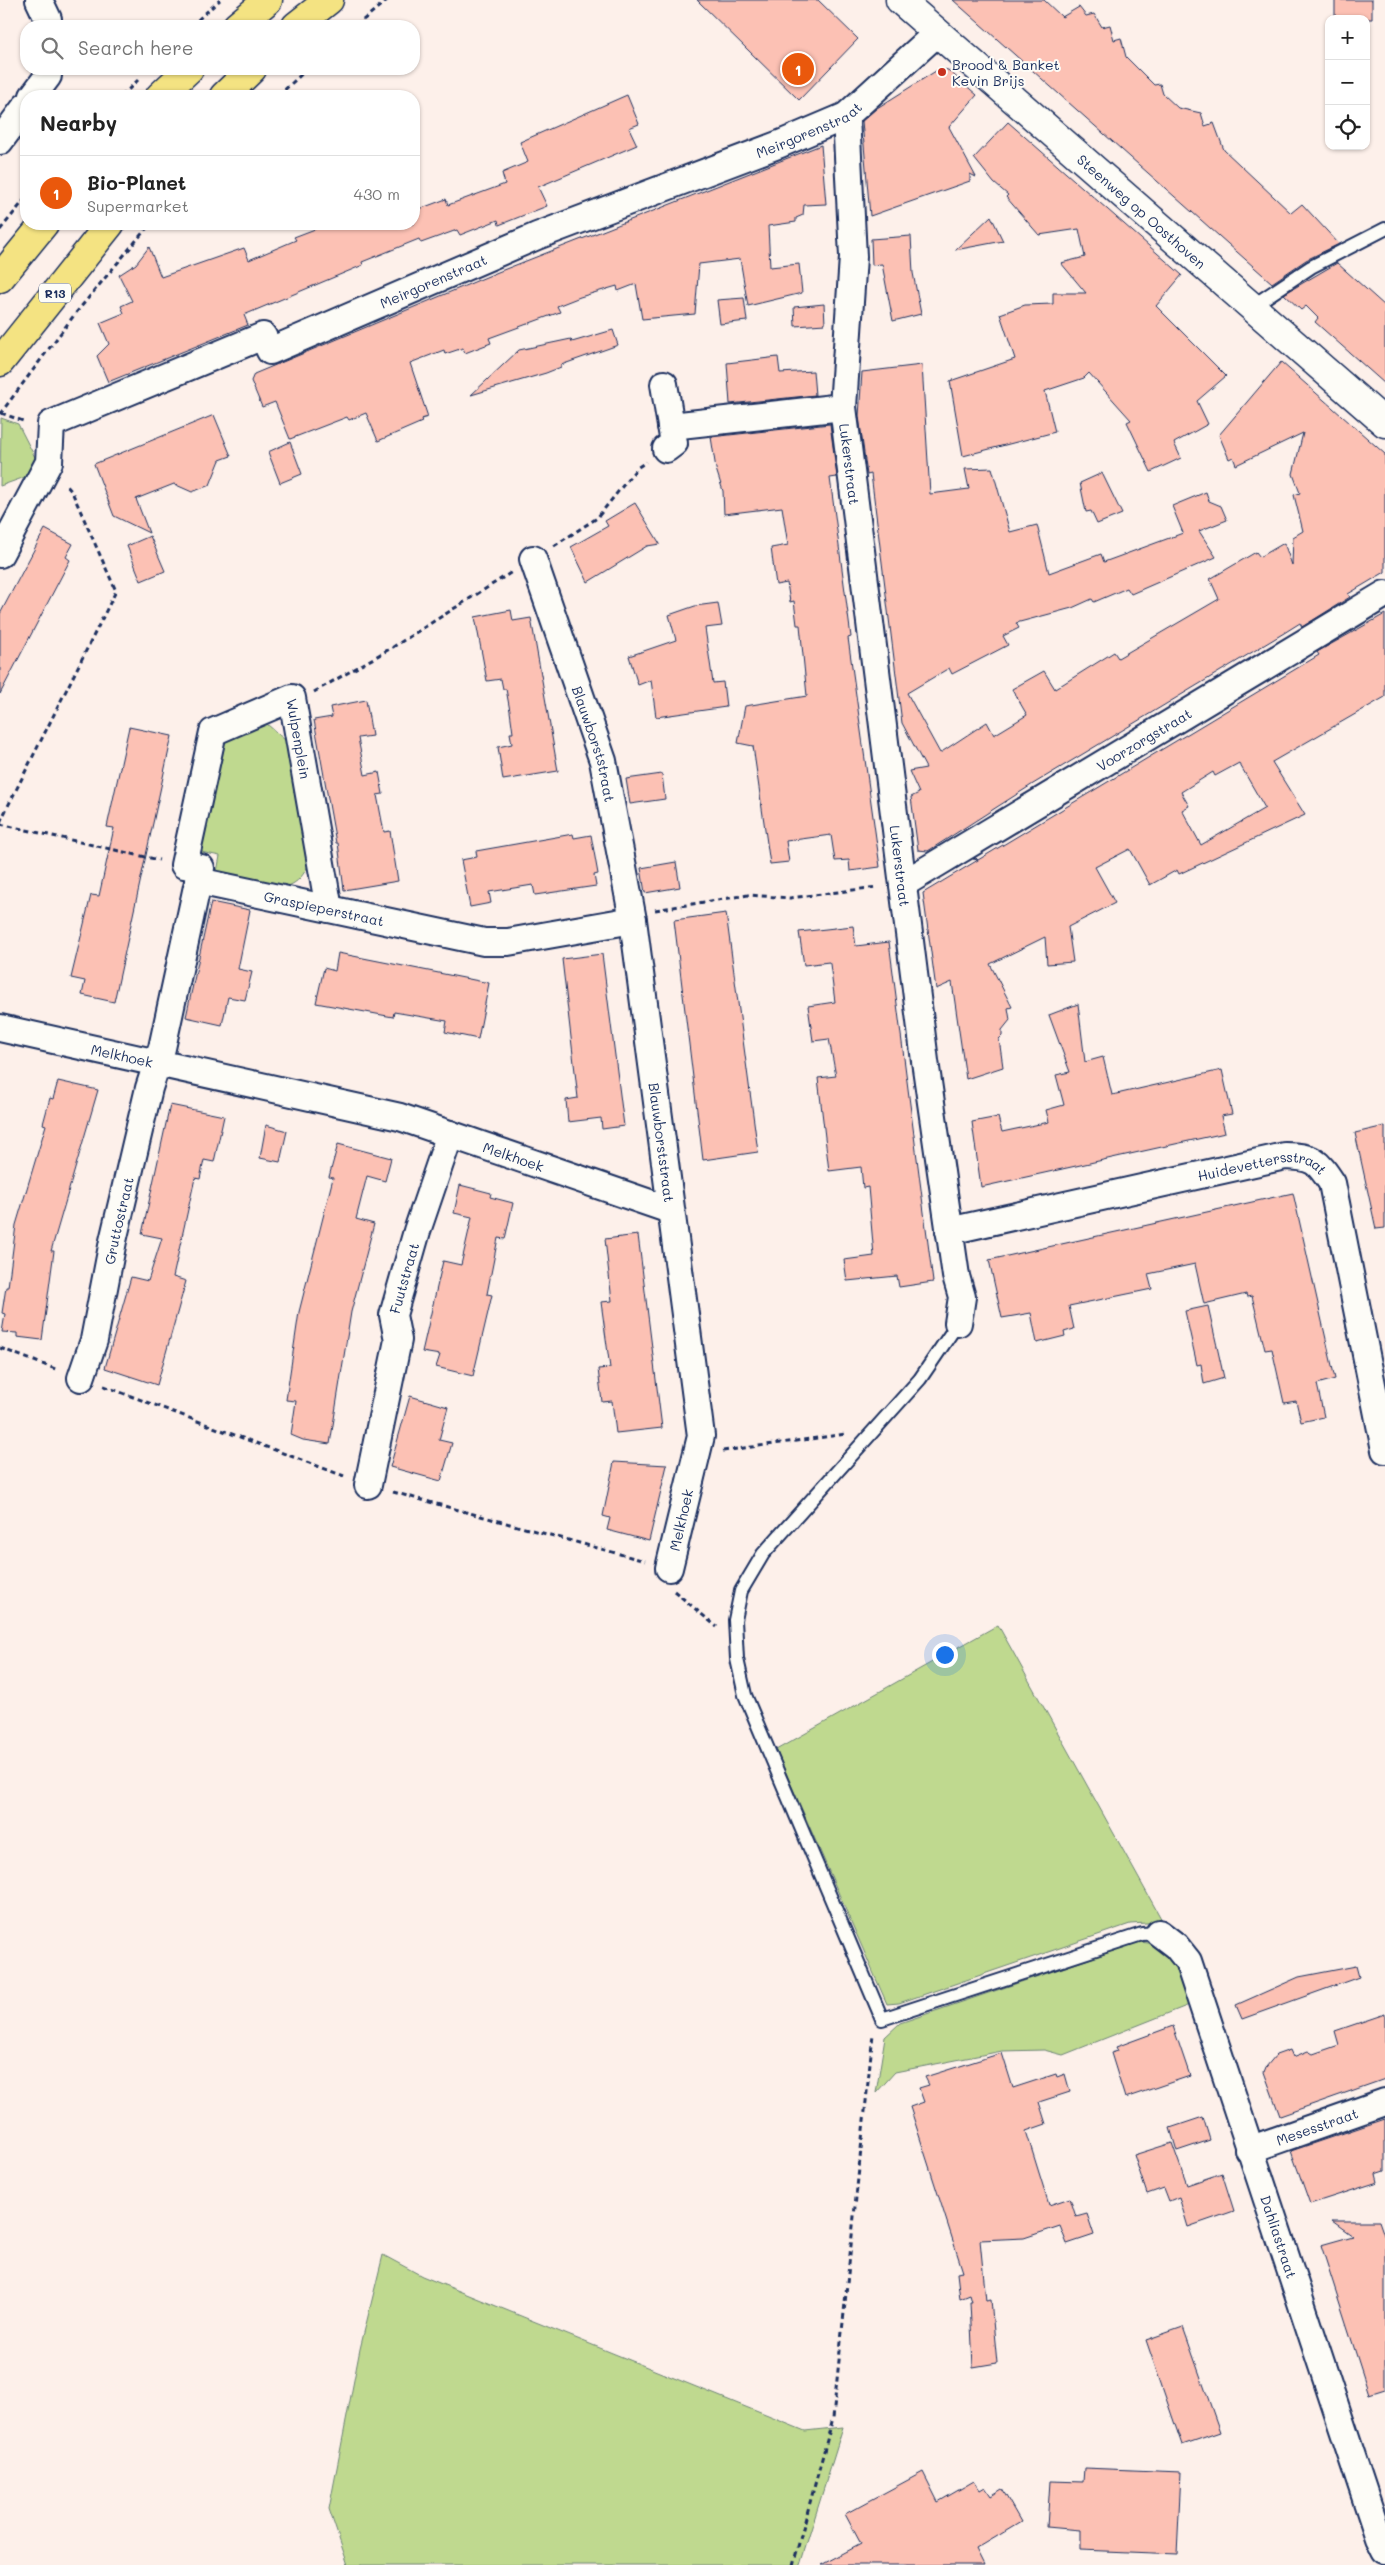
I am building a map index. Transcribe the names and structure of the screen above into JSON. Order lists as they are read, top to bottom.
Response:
{
  "streets": {
    "main road": ["R13"],
    "street": [
      "Meirgorenstraat",
      "Steenweg op Oosthoven",
      "Lukerstraat",
      "Voorzorgstraat",
      "Wulpenplein",
      "Blauwborststraat",
      "Graspieperstraat",
      "Melkhoek",
      "Huidevettersstraat",
      "Gruttostraat",
      "Fuutstraat",
      "Mesesstraat",
      "Dahliastraat"
    ]
  },
  "crossings": [
    ["Meirgorenstraat", "Steenweg op Oosthoven"],
    ["Meirgorenstraat", "Lukerstraat"],
    ["Lukerstraat", "Voorzorgstraat"],
    ["Lukerstraat", "Huidevettersstraat"],
    ["Wulpenplein", "Graspieperstraat"],
    ["Blauwborststraat", "Graspieperstraat"],
    ["Blauwborststraat", "Melkhoek"],
    ["Melkhoek", "Gruttostraat"],
    ["Melkhoek", "Fuutstraat"],
    ["Mesesstraat", "Dahliastraat"]
  ],
  "places": ["Brood & Banket Kevin Brijs"],
  "page": {
    "map_buttons": ["+", "−"],
    "search": "Search here",
    "pins": "1",
    "heading": "Nearby",
    "list": [
      {
        "mark": "1",
        "name": "Bio-Planet",
        "note": "Supermarket",
        "value": "430 m"
      }
    ]
  }
}
